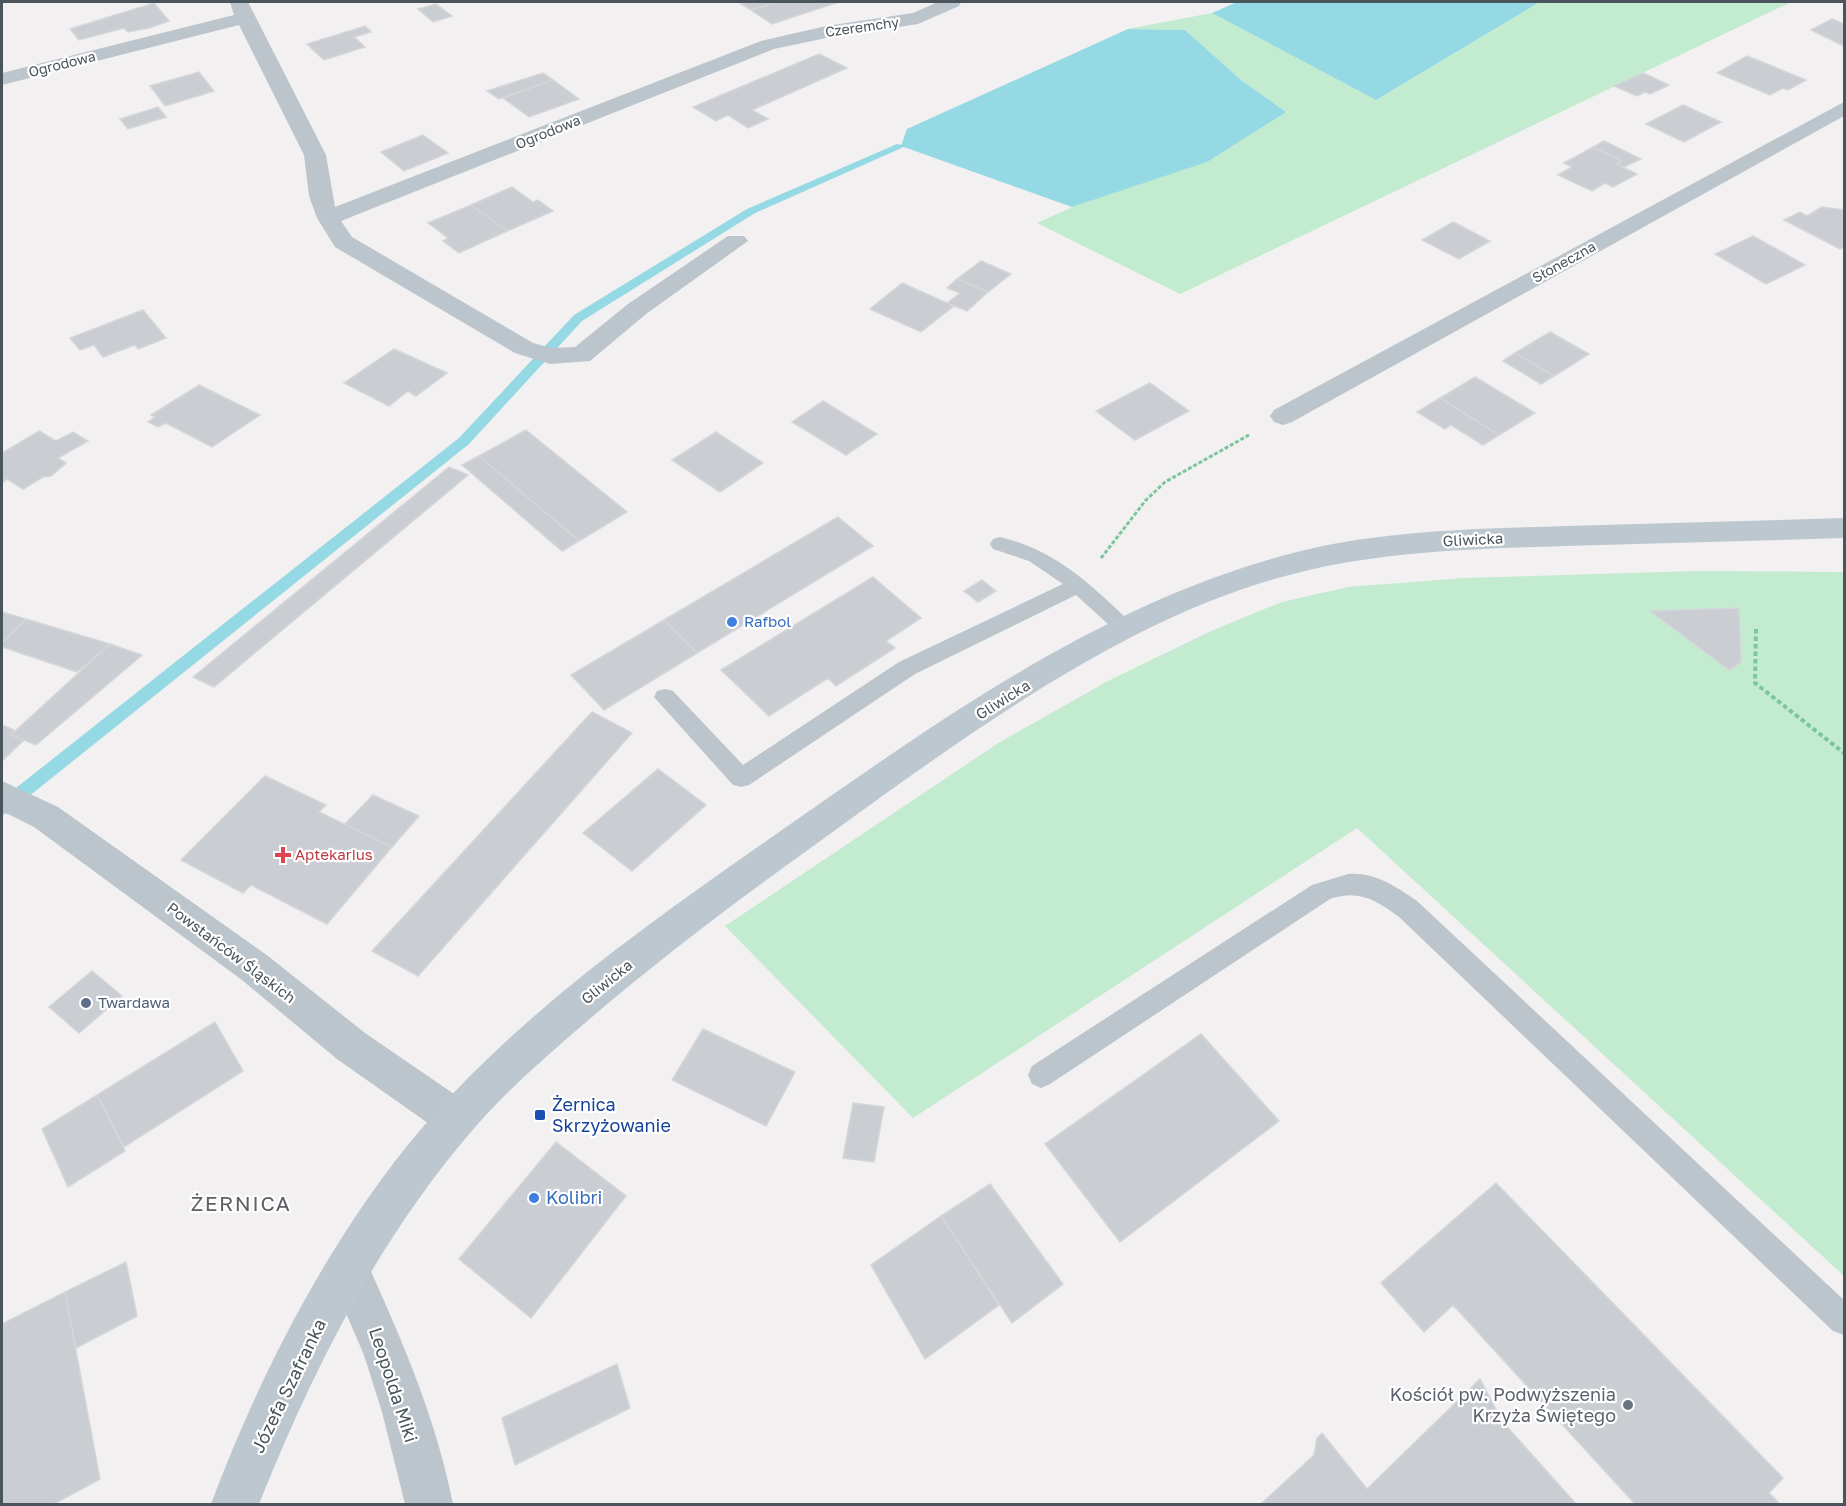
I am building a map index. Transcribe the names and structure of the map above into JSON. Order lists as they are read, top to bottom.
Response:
{
  "streets": {
    "street": [
      "Czeremchy",
      "Ogrodowa",
      "Słoneczna",
      "Gliwicka",
      "Powstańców Śląskich",
      "Leopolda Miki",
      "Józefa Szafranka"
    ]
  },
  "crossings": [
    ["Czeremchy", "Ogrodowa"],
    ["Gliwicka", "Powstańców Śląskich"],
    ["Gliwicka", "Leopolda Miki"],
    ["Gliwicka", "Józefa Szafranka"],
    ["Leopolda Miki", "Józefa Szafranka"]
  ],
  "districts": ["ŻERNICA"],
  "places": {
    "other": [
      "Rafbol",
      "Twardawa",
      "Kolibri",
      "Kościół pw. Podwyższenia Krzyża Świętego"
    ],
    "health": ["Aptekarius"],
    "transit": ["Żernica Skrzyżowanie"]
  }
}
